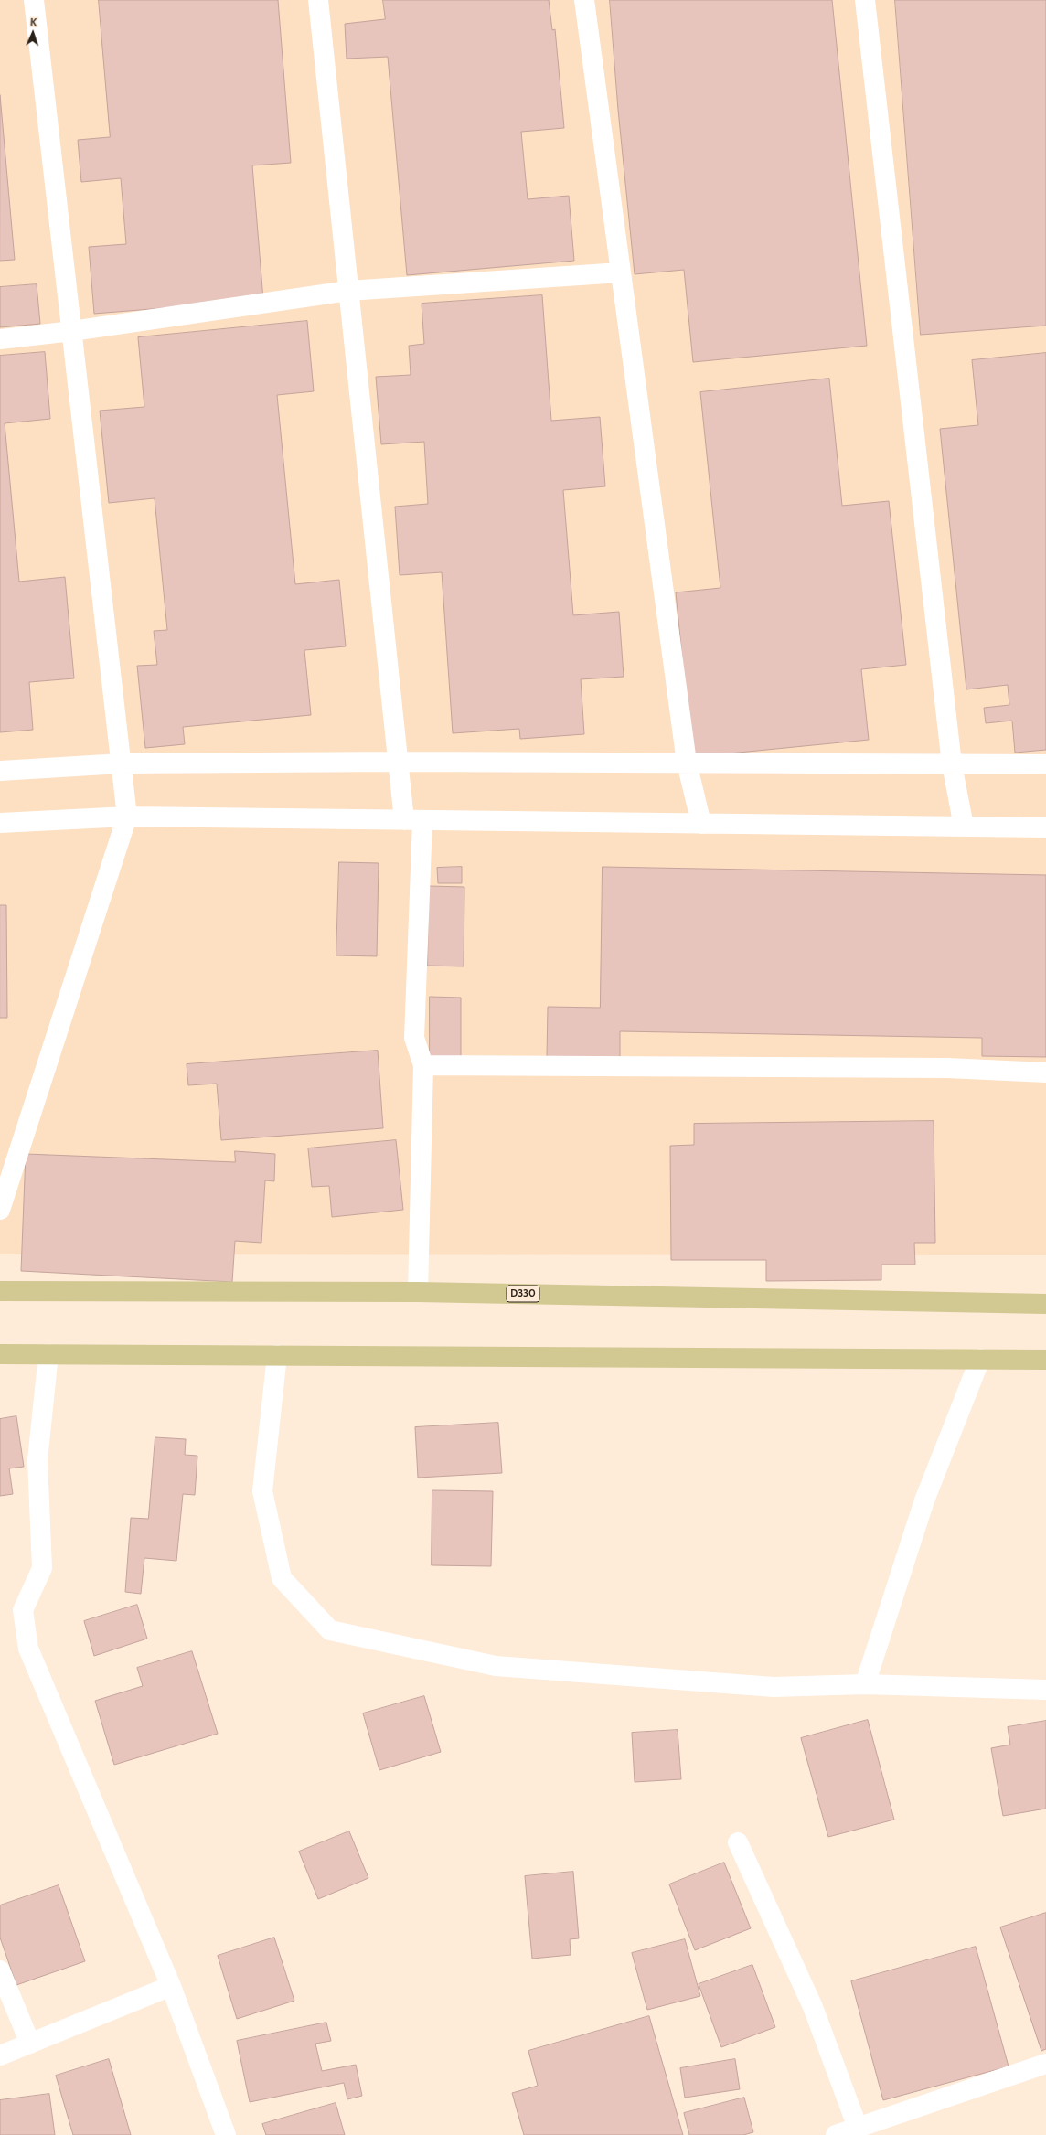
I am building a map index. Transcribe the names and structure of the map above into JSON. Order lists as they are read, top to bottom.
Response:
{
  "streets": {
    "main road": ["D330"]
  },
  "north": "top"
}
